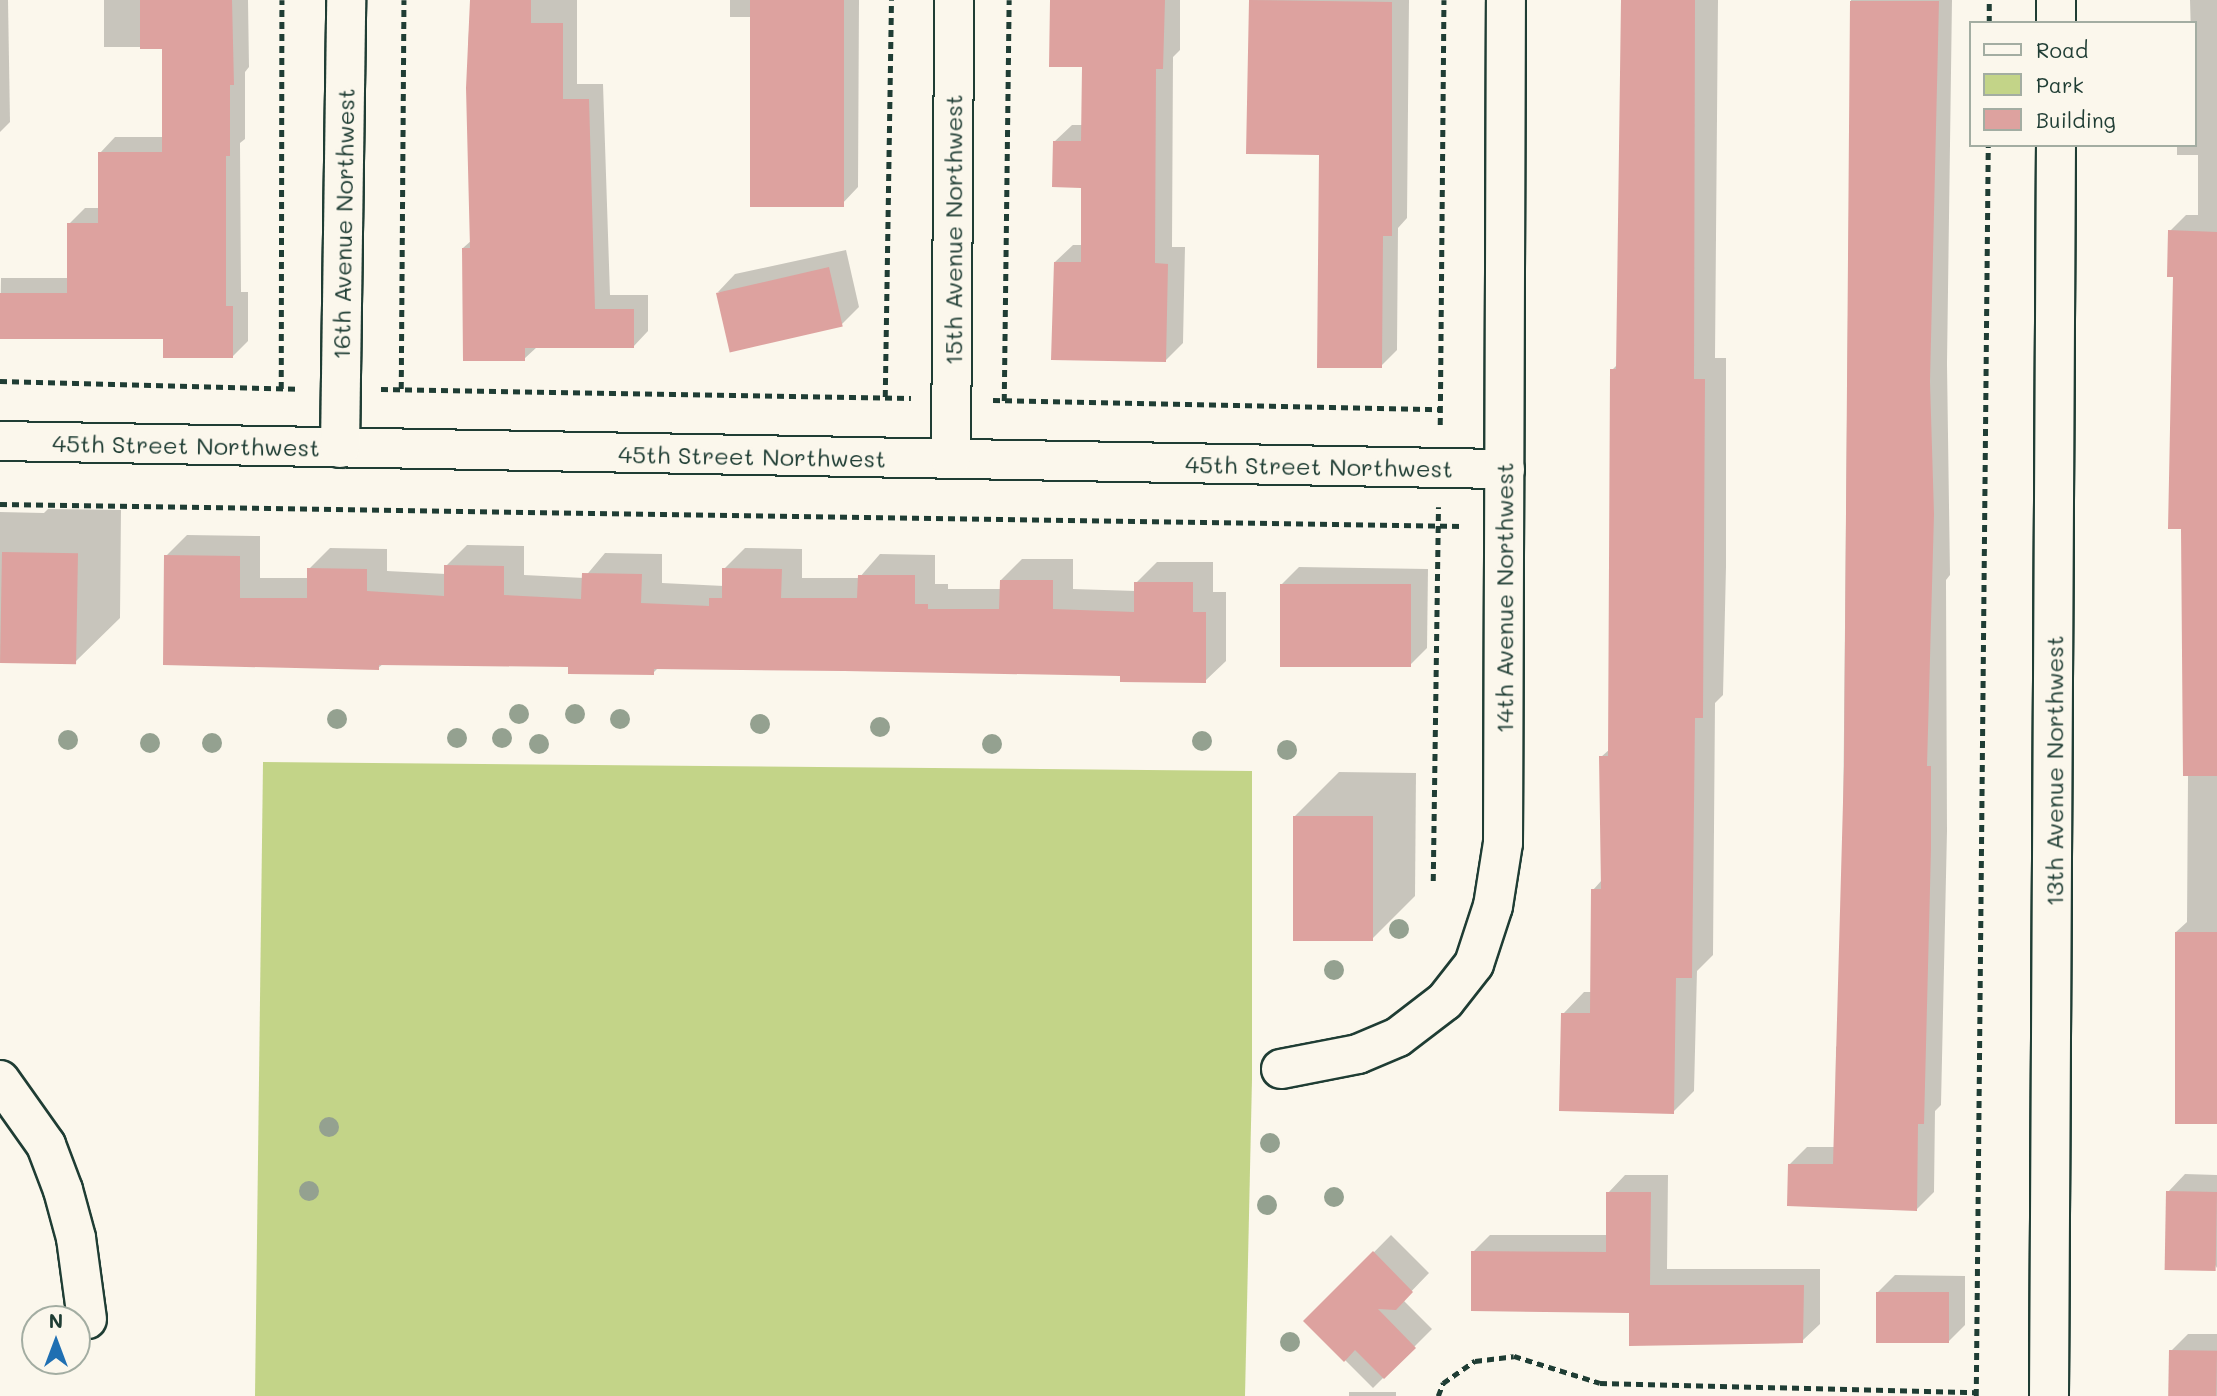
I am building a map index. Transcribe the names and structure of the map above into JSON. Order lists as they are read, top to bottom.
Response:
{
  "streets": {
    "street": [
      "16th Avenue Northwest",
      "15th Avenue Northwest",
      "45th Street Northwest",
      "14th Avenue Northwest",
      "13th Avenue Northwest"
    ]
  },
  "crossings": [
    ["16th Avenue Northwest", "45th Street Northwest"],
    ["15th Avenue Northwest", "45th Street Northwest"],
    ["45th Street Northwest", "14th Avenue Northwest"]
  ],
  "legend": ["Road", "Park", "Building"],
  "north": "top"
}
